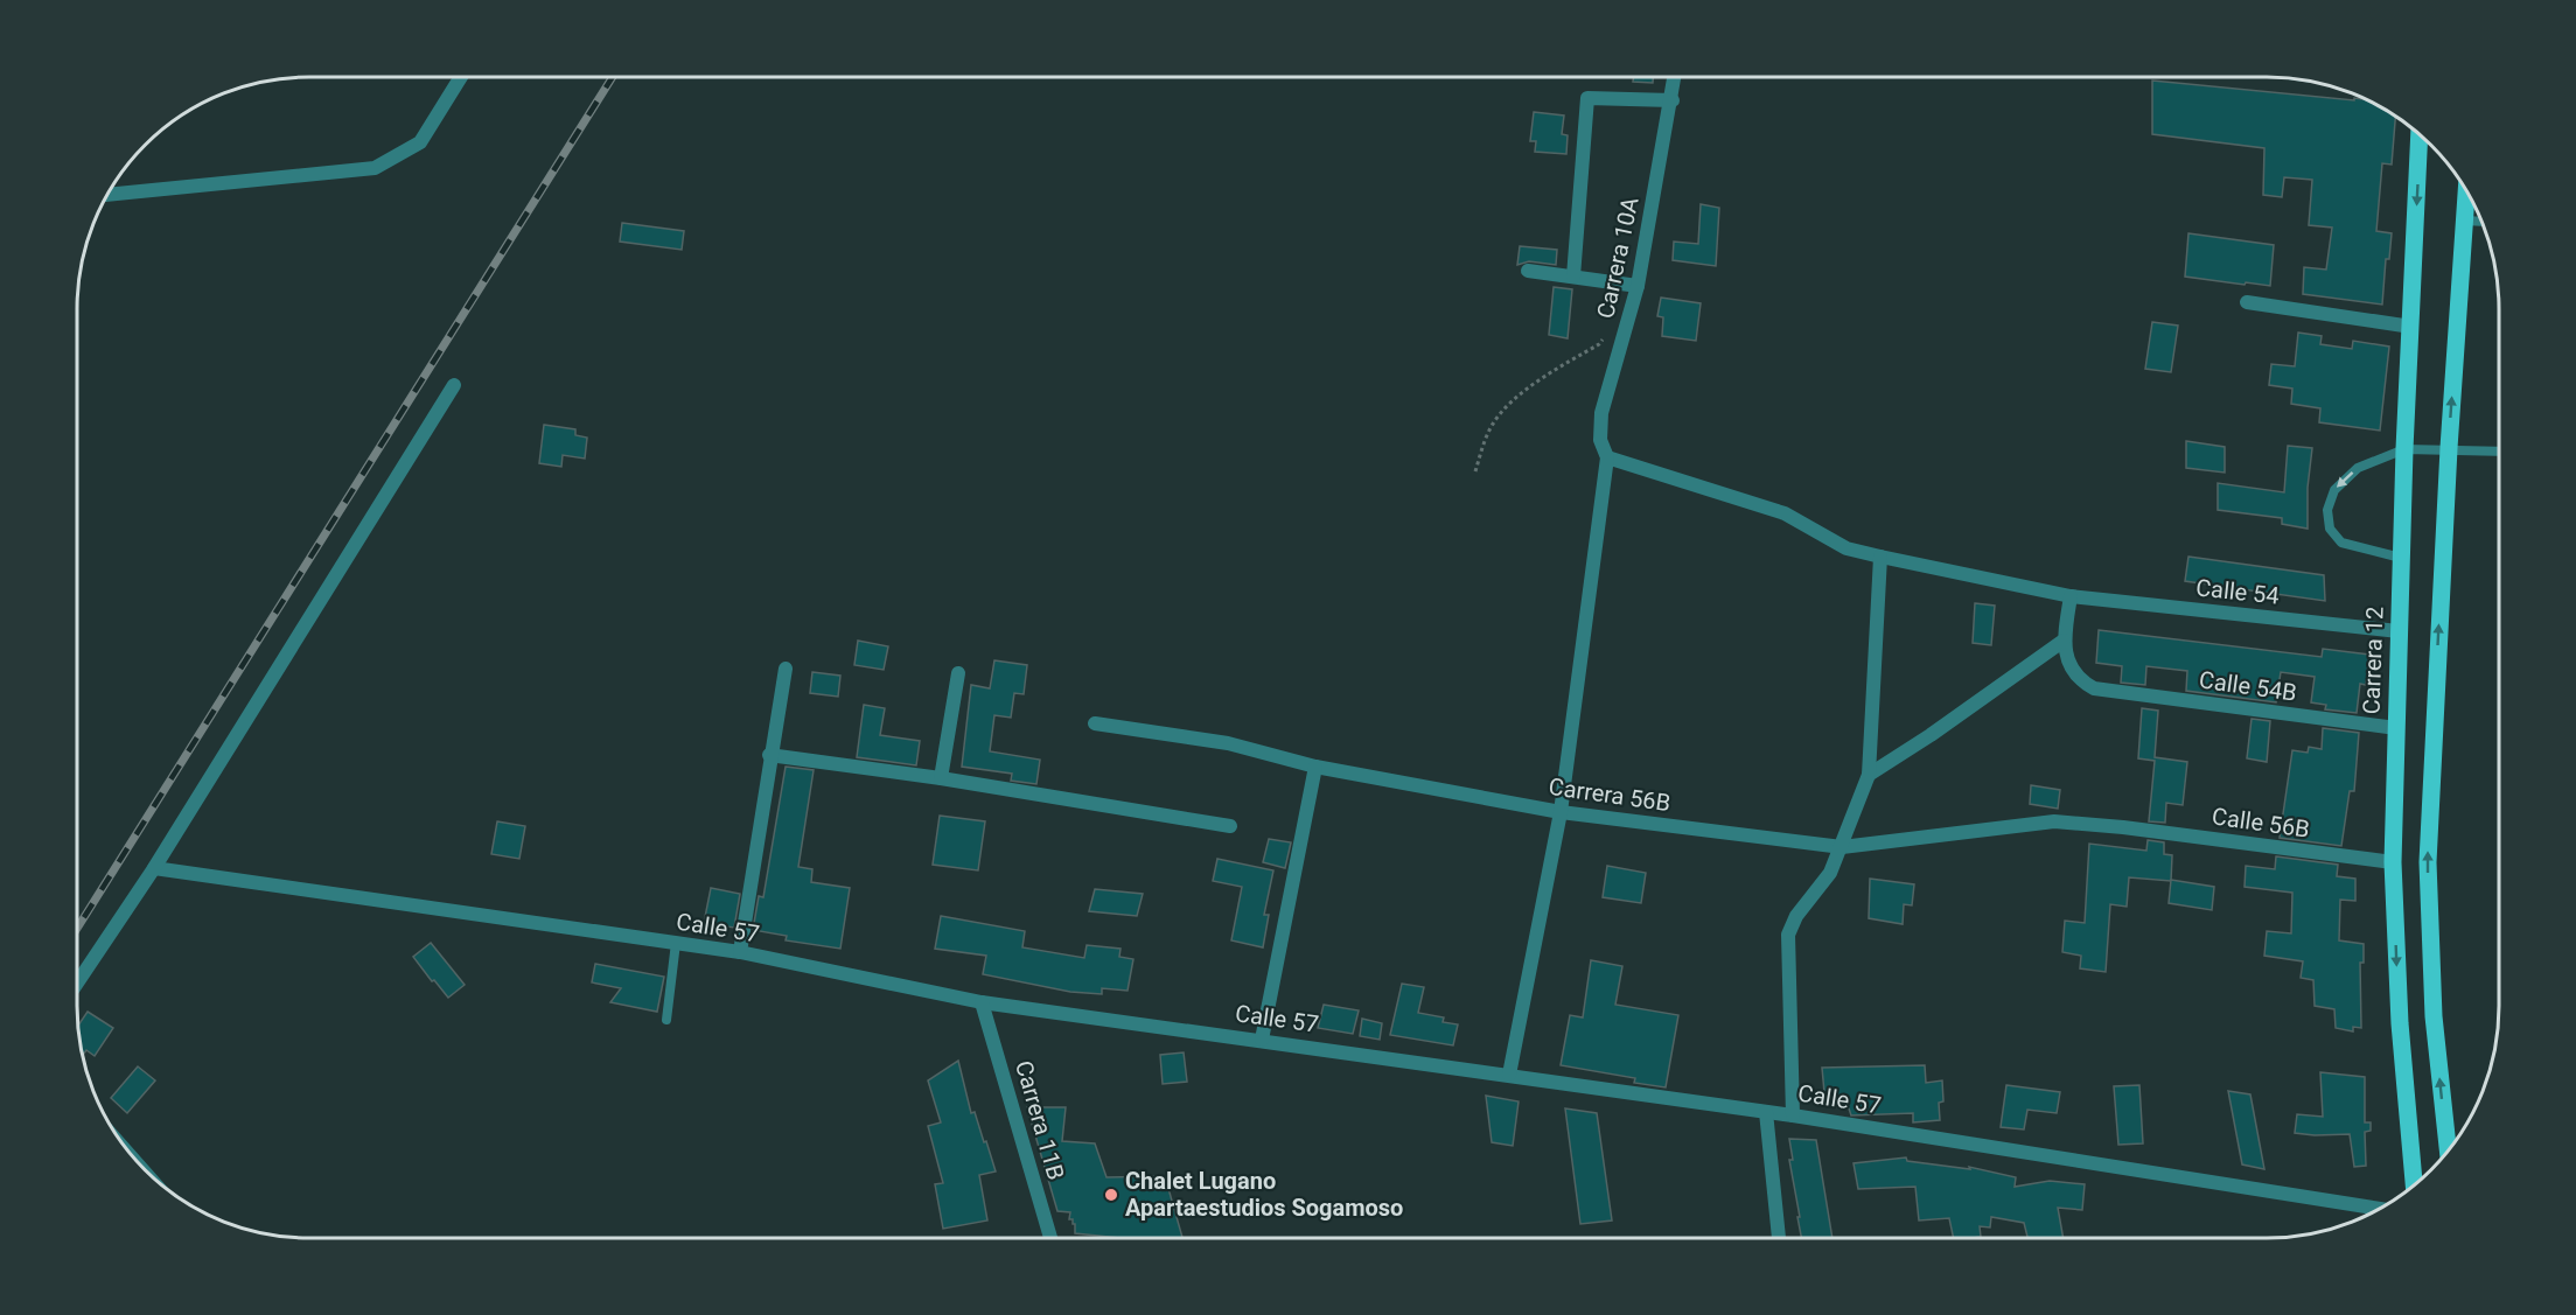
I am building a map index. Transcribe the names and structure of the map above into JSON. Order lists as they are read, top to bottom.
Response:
{
  "streets": {
    "main road": ["Carrera 12"],
    "street": [
      "Carrera 10A",
      "Calle 54",
      "Calle 54B",
      "Carrera 56B",
      "Calle 56B",
      "Calle 57",
      "Carrera 11B"
    ]
  },
  "crossings": [
    ["Carrera 10A", "Calle 54"],
    ["Carrera 10A", "Carrera 56B"],
    ["Carrera 10A", "Calle 57"],
    ["Calle 54", "Carrera 12"],
    ["Carrera 12", "Calle 54B"],
    ["Carrera 12", "Calle 56B"],
    ["Carrera 56B", "Calle 56B"],
    ["Calle 57", "Carrera 11B"]
  ],
  "places": ["Chalet Lugano Apartaestudios Sogamoso"]
}
